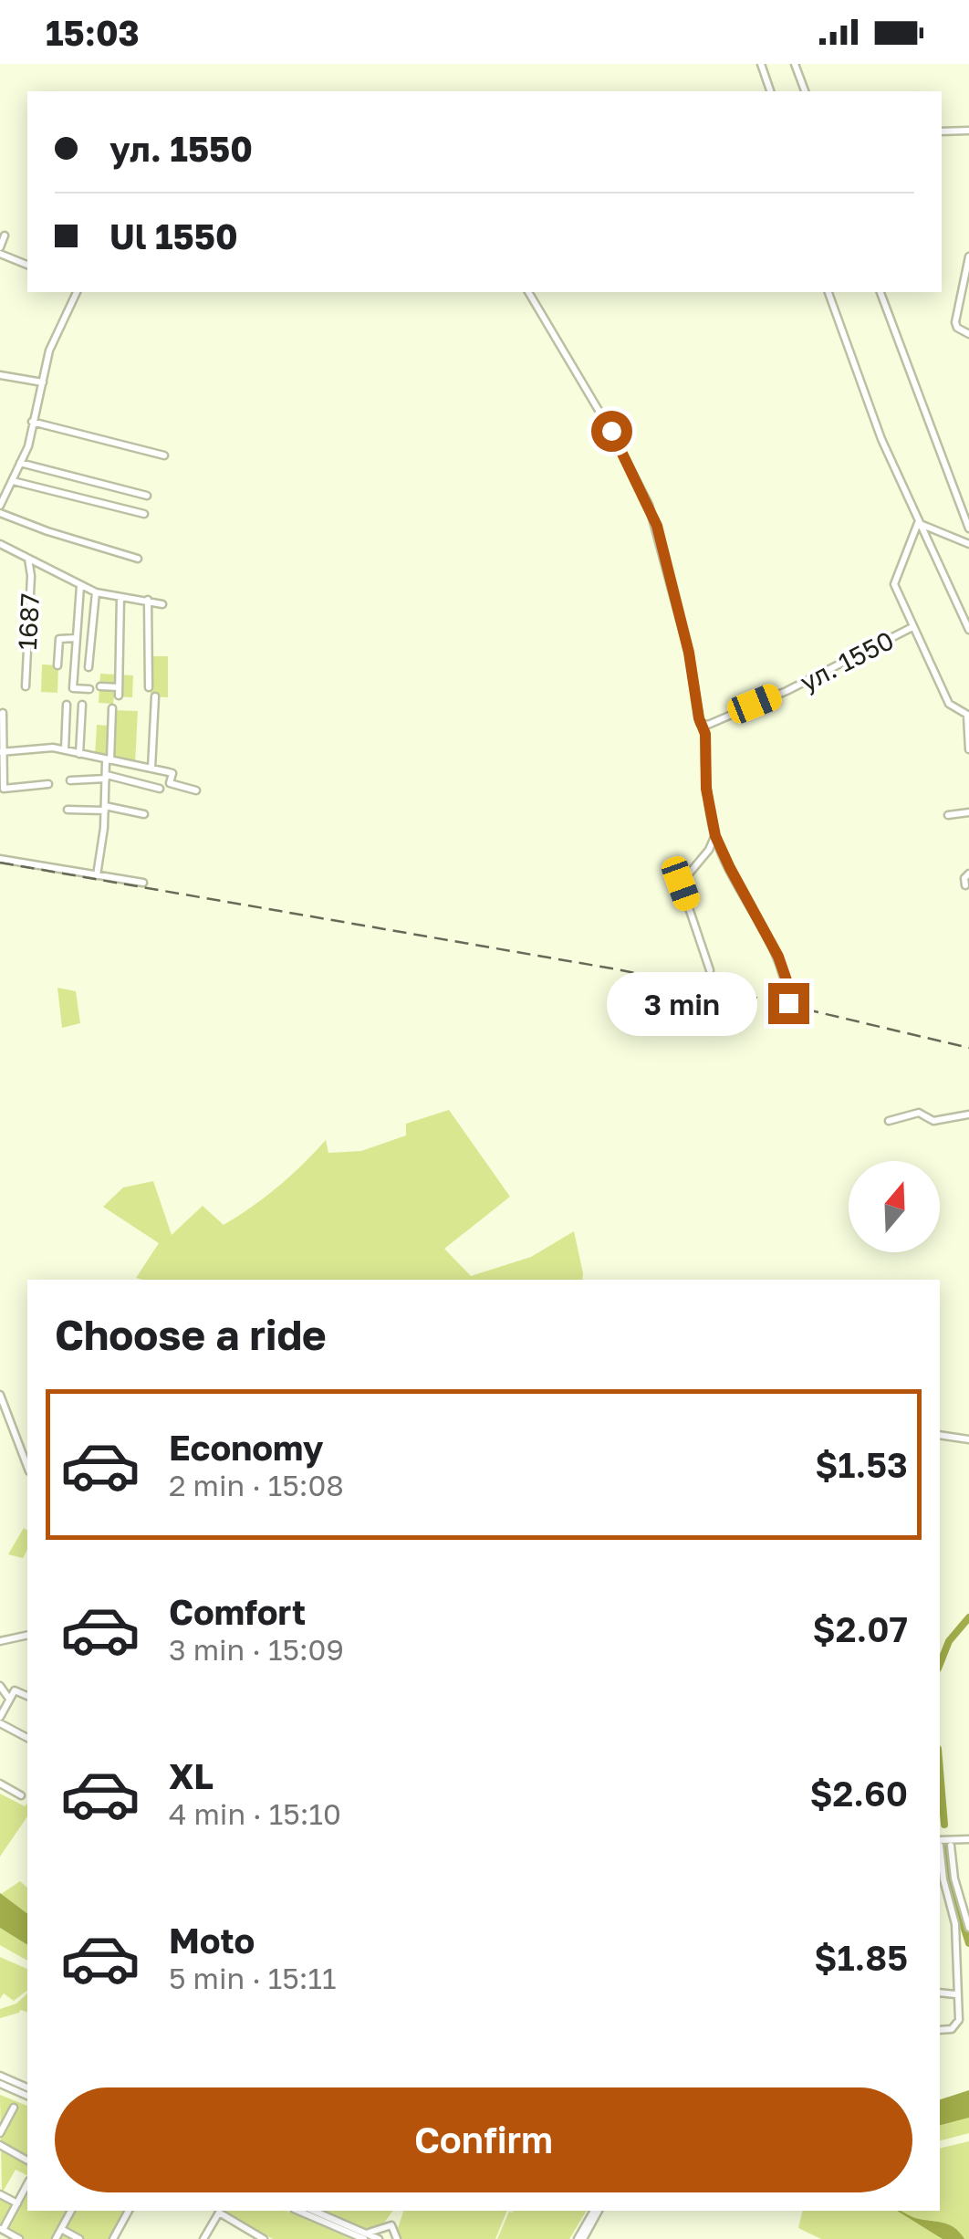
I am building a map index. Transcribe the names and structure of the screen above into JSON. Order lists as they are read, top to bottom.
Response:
{
  "streets": {
    "street": ["1687", "ул. 1550"]
  },
  "north": "top",
  "page": {
    "status": "15:03",
    "banner": ["ул. 1550", "Ul 1550"],
    "bubble": "3 min",
    "heading": "Choose a ride",
    "list": [
      {
        "name": "Economy",
        "note": "2 min · 15:08",
        "value": "$1.53"
      },
      {
        "name": "Comfort",
        "note": "3 min · 15:09",
        "value": "$2.07"
      },
      {
        "name": "XL",
        "note": "4 min · 15:10",
        "value": "$2.60"
      },
      {
        "name": "Moto",
        "note": "5 min · 15:11",
        "value": "$1.85"
      }
    ],
    "buttons": "Confirm"
  }
}
